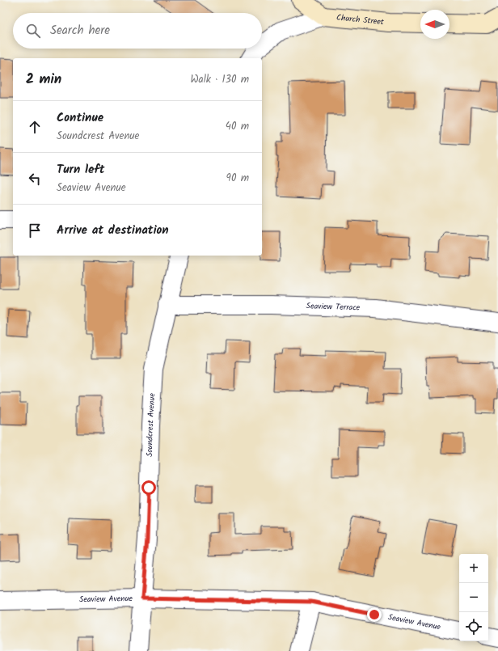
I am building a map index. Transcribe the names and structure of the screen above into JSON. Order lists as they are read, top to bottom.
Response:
{
  "streets": {
    "main road": ["Church Street"],
    "street": ["Seaview Terrace", "Soundcrest Avenue", "Seaview Avenue"]
  },
  "crossings": [
    ["Seaview Terrace", "Soundcrest Avenue"],
    ["Soundcrest Avenue", "Seaview Avenue"]
  ],
  "north": "left",
  "page": {
    "search": "Search here",
    "heading": ["2 min", "Walk · 130 m"],
    "list": [
      ["Continue", "Soundcrest Avenue", "40 m"],
      ["Turn left", "Seaview Avenue", "90 m"],
      "Arrive at destination"
    ],
    "map_buttons": ["+", "−"]
  }
}
